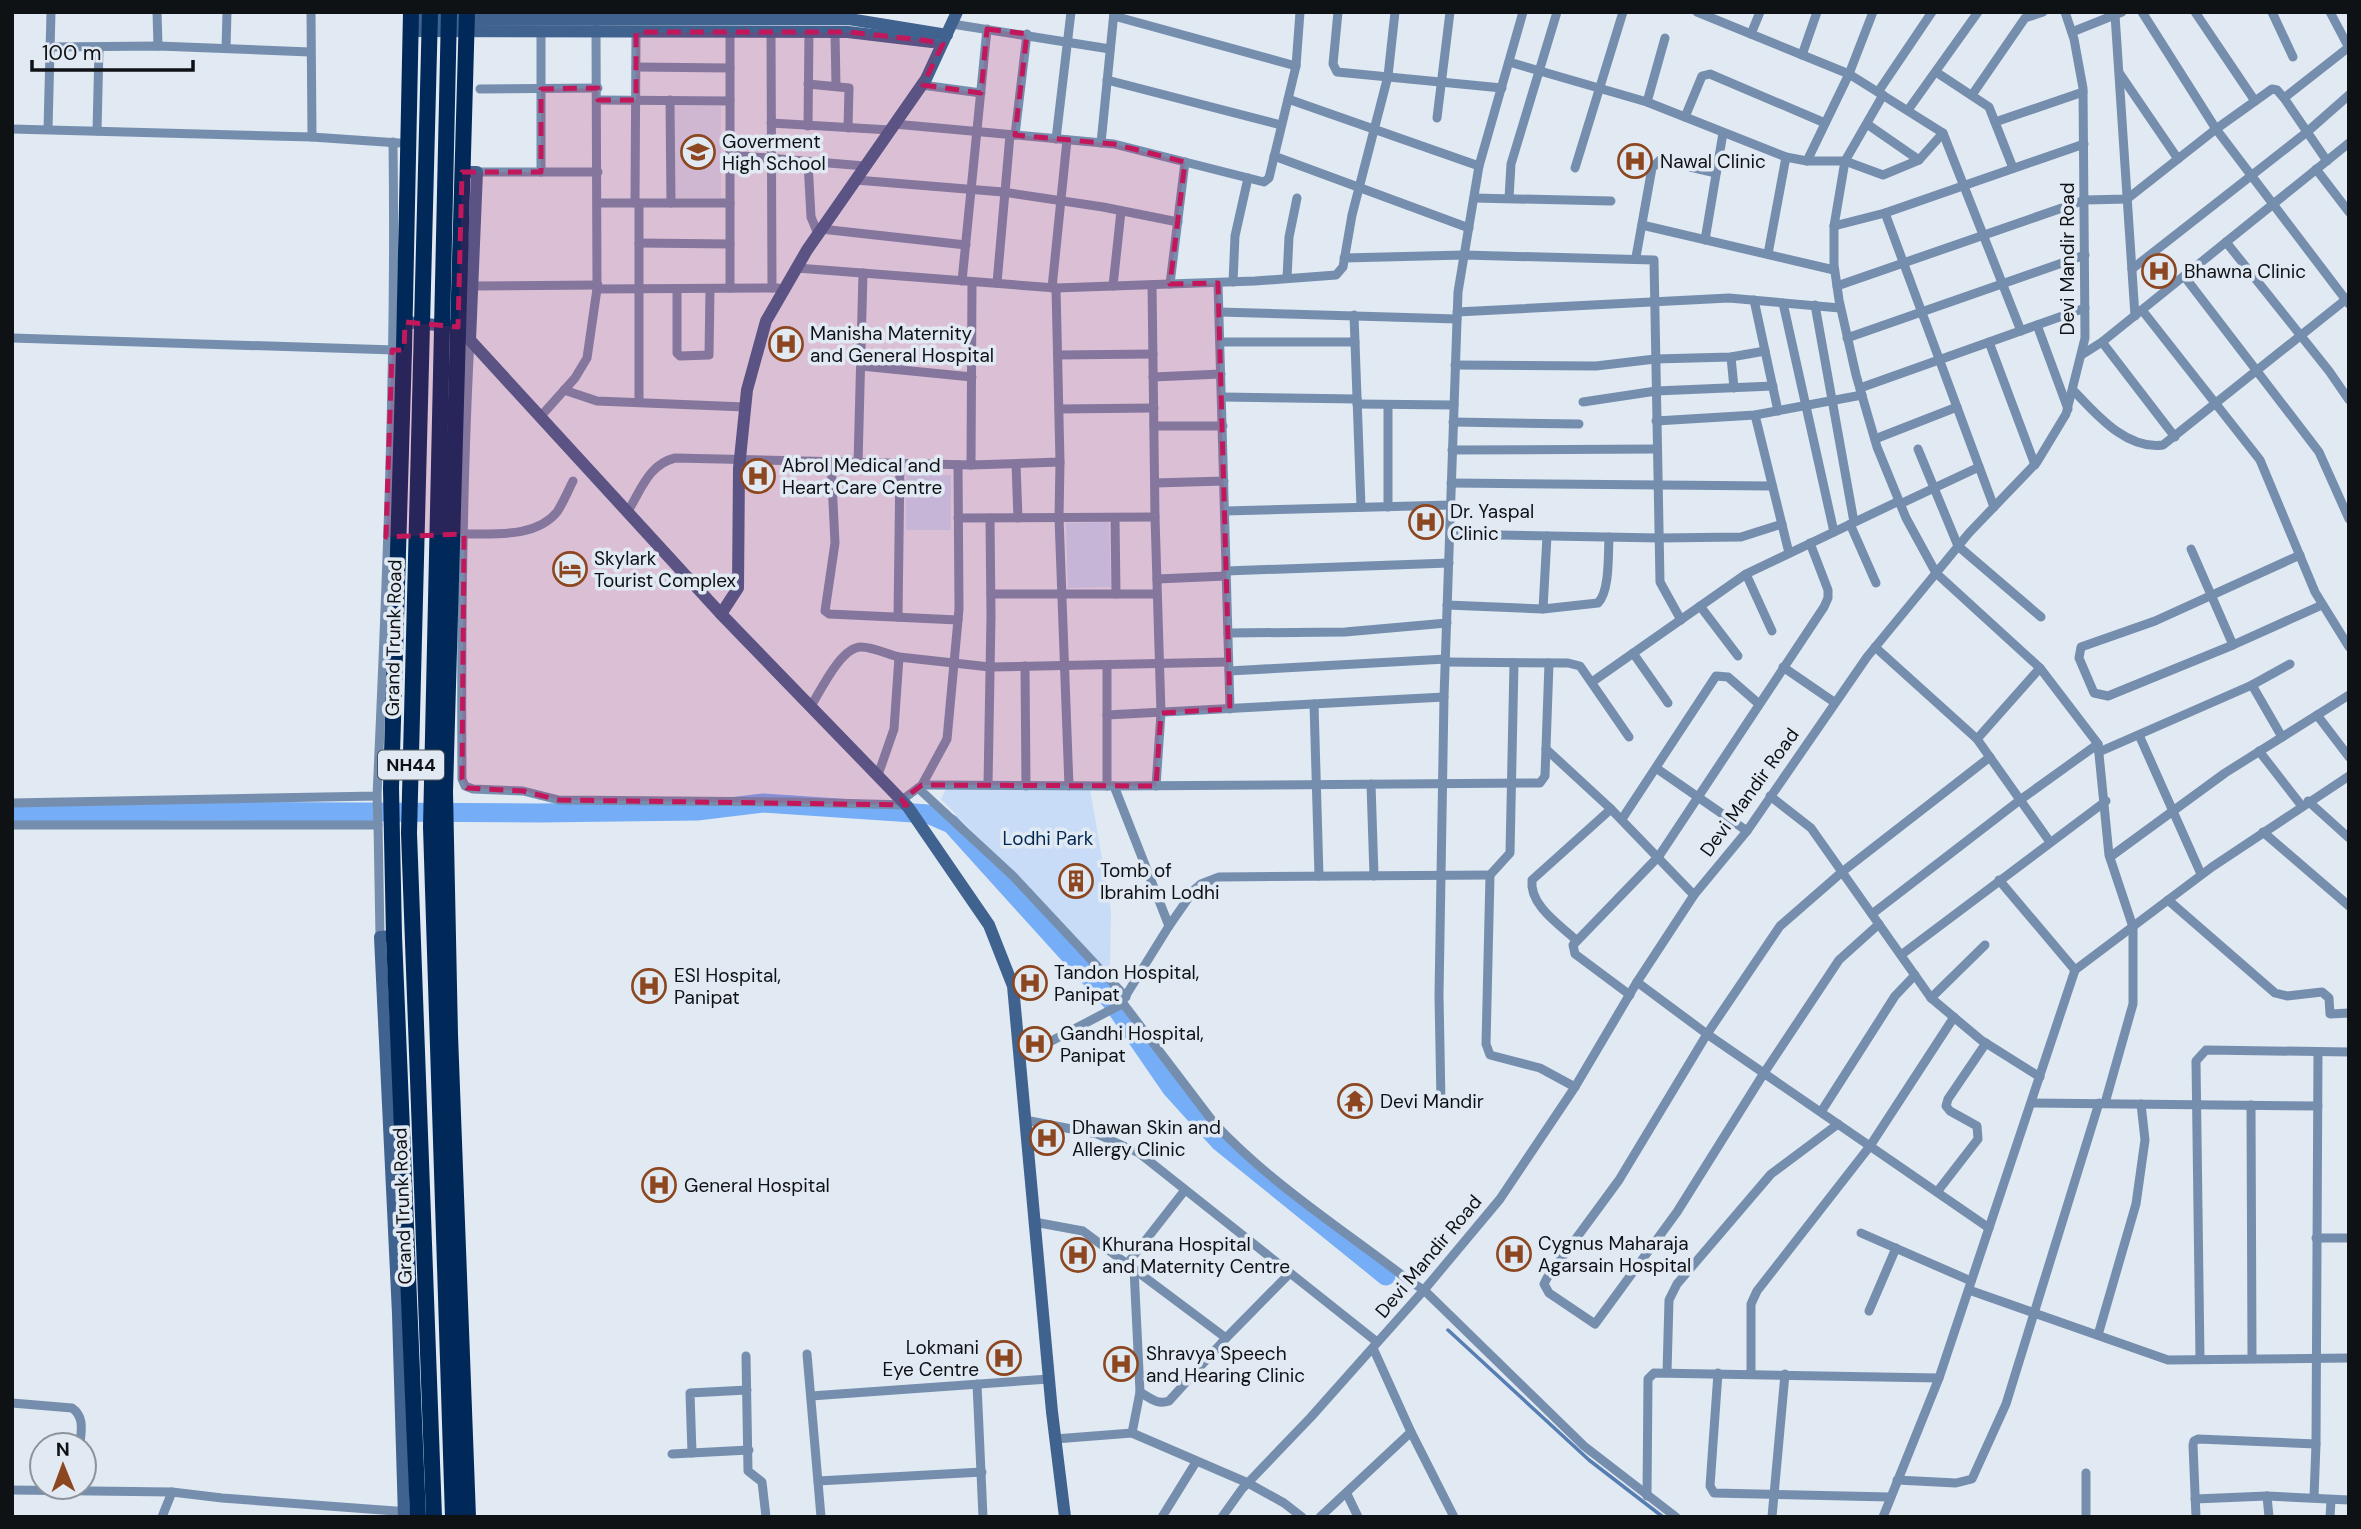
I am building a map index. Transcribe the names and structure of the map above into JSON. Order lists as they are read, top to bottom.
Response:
{
  "streets": {
    "highway": ["Grand Trunk Road", "NH44"],
    "street": ["Devi Mandir Road"]
  },
  "parks": ["Lodhi Park"],
  "places": {
    "school or university": ["Goverment High School"],
    "hospital": [
      "Nawal Clinic",
      "Bhawna Clinic",
      "Manisha Maternity and General Hospital",
      "Abrol Medical and Heart Care Centre",
      "Dr. Yaspal Clinic",
      "Tandon Hospital, Panipat",
      "ESI Hospital, Panipat",
      "Gandhi Hospital, Panipat",
      "Dhawan Skin and Allergy Clinic",
      "General Hospital",
      "Cygnus Maharaja Agarsain Hospital",
      "Khurana Hospital and Maternity Centre",
      "Lokmani Eye Centre",
      "Shravya Speech and Hearing Clinic"
    ],
    "hotel": ["Skylark Tourist Complex"],
    "building": ["Tomb of Ibrahim Lodhi"],
    "temple": ["Devi Mandir"]
  },
  "scale_bar": "100 m",
  "north": "top"
}
